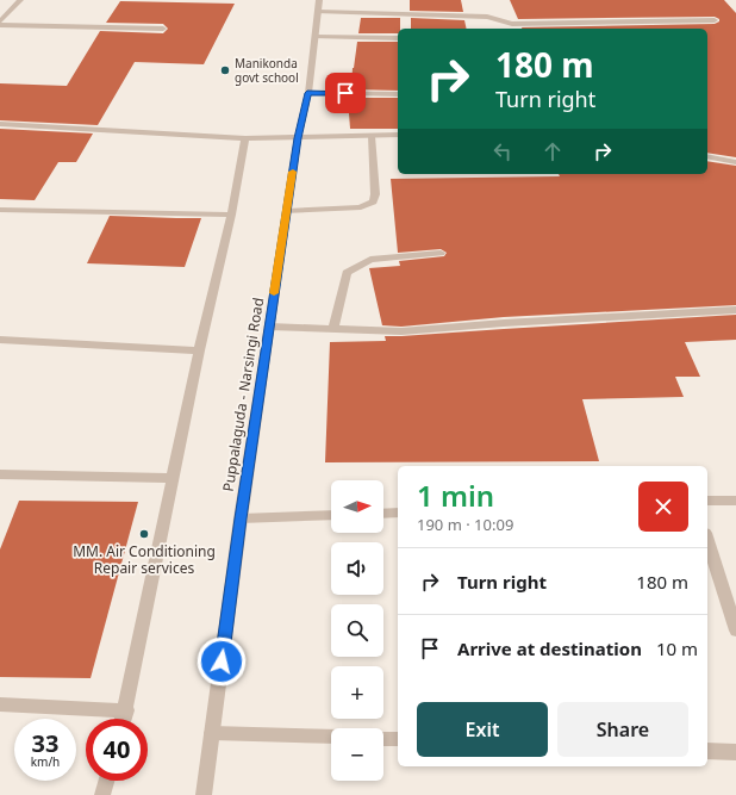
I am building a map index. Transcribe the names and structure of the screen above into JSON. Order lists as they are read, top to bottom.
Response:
{
  "streets": {
    "street": ["Puppalaguda - Narsingi Road"]
  },
  "places": ["Manikonda govt school", "MM. Air Conditioning Repair services"],
  "north": "right",
  "page": {
    "turn": ["180 m", "Turn right"],
    "heading": ["1 min", "190 m · 10:09"],
    "map_buttons": ["+", "−"],
    "list": [
      {
        "name": "Turn right",
        "value": "180 m"
      },
      {
        "name": "Arrive at destination",
        "value": "10 m"
      }
    ],
    "buttons": ["Exit", "Share"],
    "speed": "33 km/h",
    "limit": "40"
  }
}
